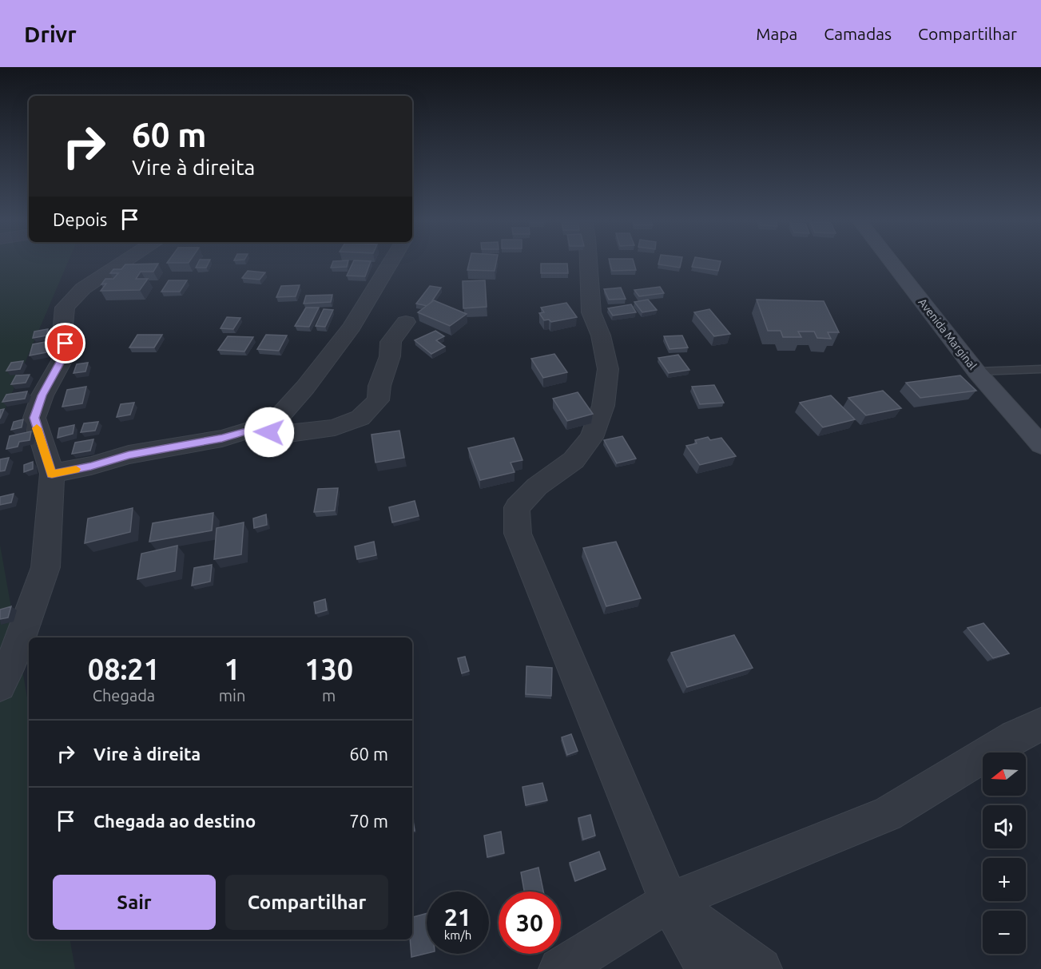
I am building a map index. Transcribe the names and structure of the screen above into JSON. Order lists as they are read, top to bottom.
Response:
{
  "streets": {
    "street": ["Avenida Marginal"]
  },
  "north": "left",
  "page": {
    "header": "Drivr",
    "nav": ["Mapa", "Camadas", "Compartilhar"],
    "turn": ["60 m", "Vire à direita"],
    "then": "Depois",
    "eta": [
      "08:21",
      "Chegada",
      "1",
      "min",
      "130",
      "m"
    ],
    "list": [
      {
        "name": "Vire à direita",
        "value": "60 m"
      },
      {
        "name": "Chegada ao destino",
        "value": "70 m"
      }
    ],
    "map_buttons": ["+", "−"],
    "buttons": ["Sair", "Compartilhar"],
    "speed": "21 km/h",
    "limit": "30"
  }
}
